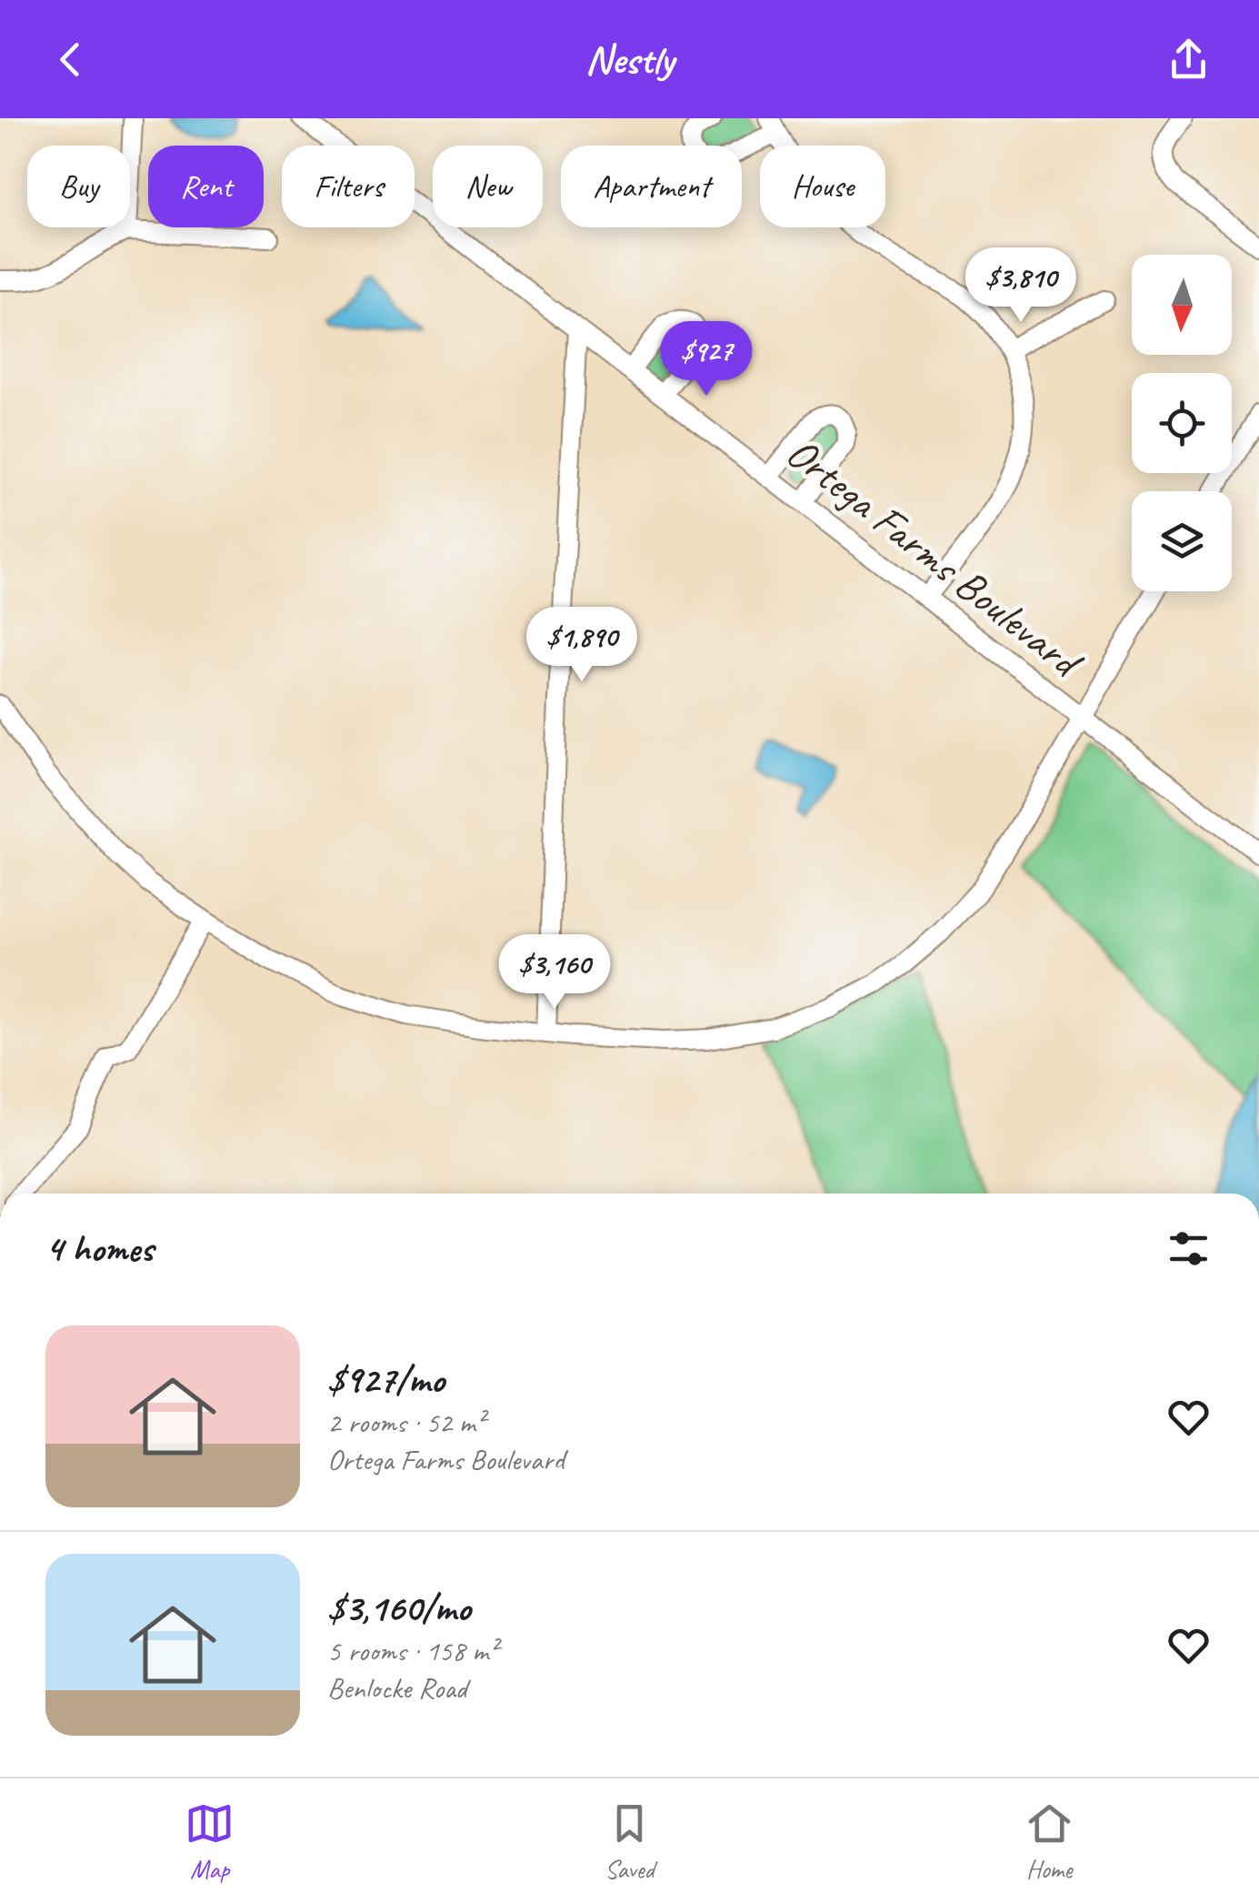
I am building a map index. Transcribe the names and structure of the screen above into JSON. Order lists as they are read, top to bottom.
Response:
{
  "streets": {
    "street": ["Ortega Farms Boulevard"]
  },
  "north": "bottom",
  "page": {
    "header": "Nestly",
    "chip": [
      "Buy",
      "Rent",
      "Filters",
      "New",
      "Apartment",
      "House"
    ],
    "price": [
      "$3,810",
      "$927",
      "$1,890",
      "$3,160"
    ],
    "heading": "4 homes",
    "list": [
      {
        "name": "$927/mo",
        "note": "2 rooms · 52 m² · Ortega Farms Boulevard"
      },
      {
        "name": "$3,160/mo",
        "note": "5 rooms · 158 m² · Benlocke Road"
      }
    ],
    "tabs": ["Map", "Saved", "Home"]
  }
}
